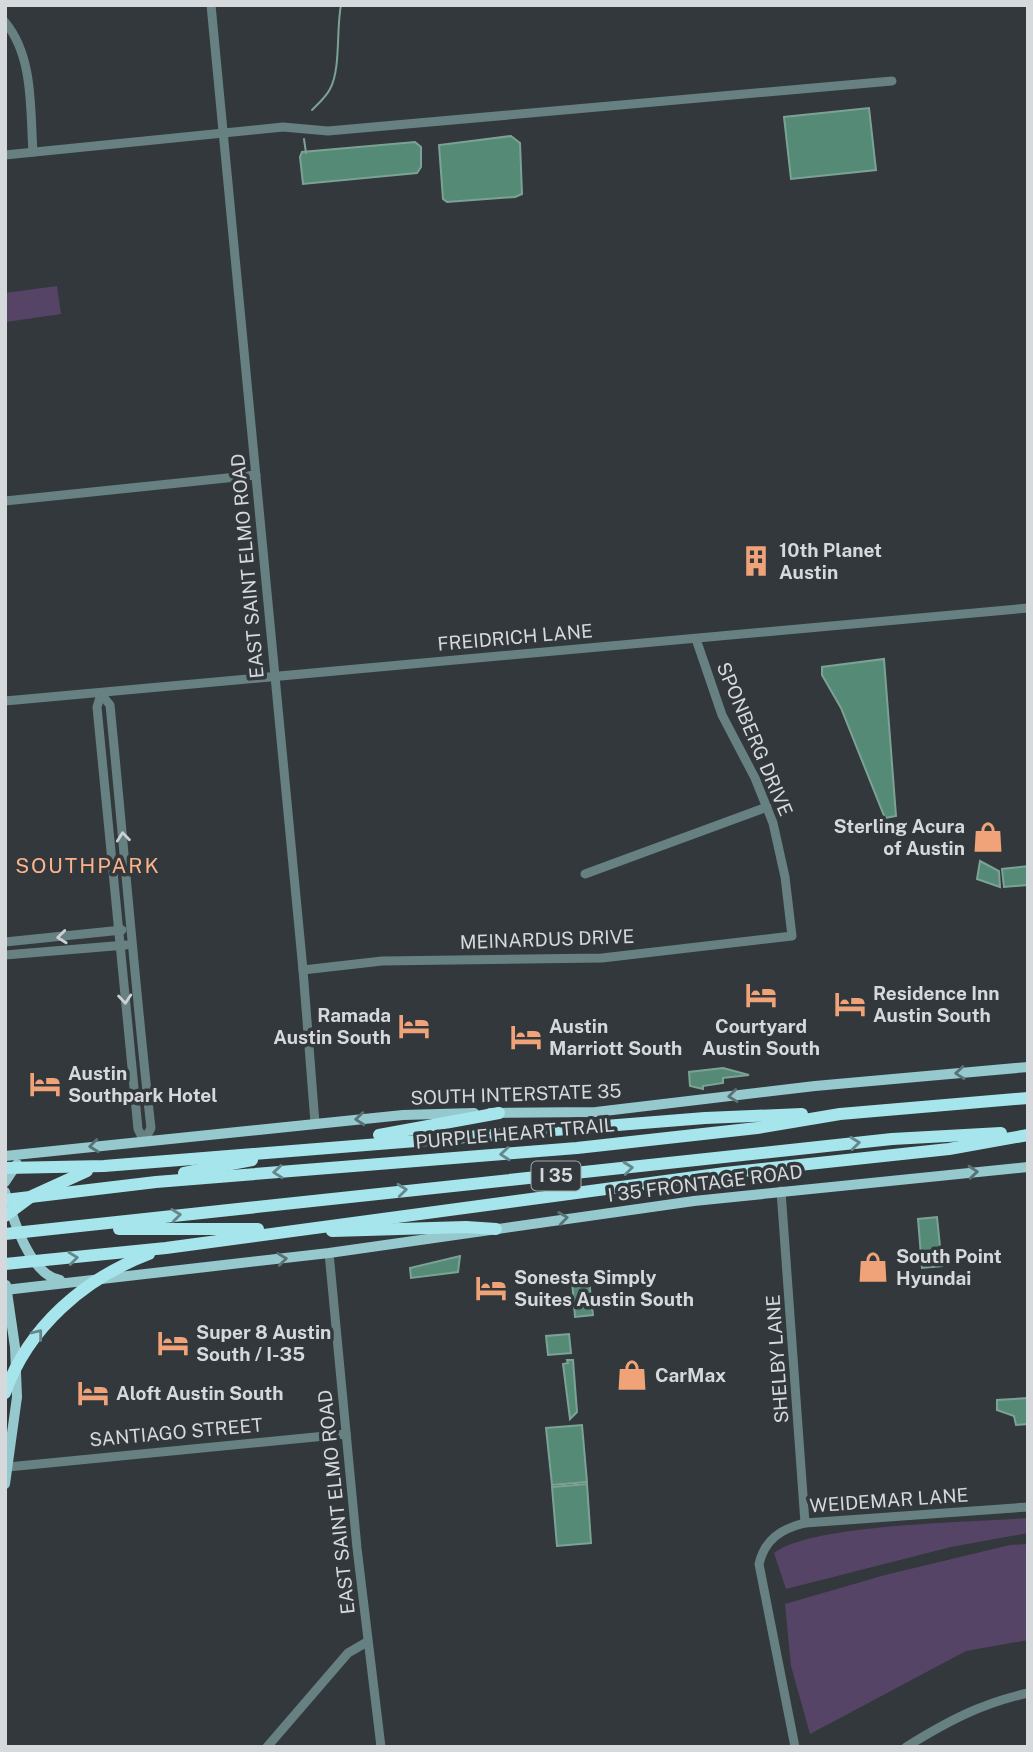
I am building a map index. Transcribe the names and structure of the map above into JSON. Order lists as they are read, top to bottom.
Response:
{
  "streets": {
    "highway": ["PURPLE HEART TRAIL", "I 35"],
    "main road": ["SOUTH INTERSTATE 35", "I 35 FRONTAGE ROAD"],
    "street": [
      "EAST SAINT ELMO ROAD",
      "FREIDRICH LANE",
      "SPONBERG DRIVE",
      "MEINARDUS DRIVE",
      "SHELBY LANE",
      "SANTIAGO STREET",
      "WEIDEMAR LANE"
    ]
  },
  "crossings": [
    ["EAST SAINT ELMO ROAD", "FREIDRICH LANE"],
    ["EAST SAINT ELMO ROAD", "MEINARDUS DRIVE"],
    ["EAST SAINT ELMO ROAD", "SOUTH INTERSTATE 35"],
    ["EAST SAINT ELMO ROAD", "SANTIAGO STREET"],
    ["FREIDRICH LANE", "SPONBERG DRIVE"],
    ["SPONBERG DRIVE", "MEINARDUS DRIVE"],
    ["I 35 FRONTAGE ROAD", "SHELBY LANE"],
    ["SHELBY LANE", "WEIDEMAR LANE"]
  ],
  "one_way": ["SOUTH INTERSTATE 35", "I 35 FRONTAGE ROAD"],
  "districts": ["SOUTHPARK"],
  "places": {
    "building": ["10th Planet Austin"],
    "shop": ["Sterling Acura of Austin", "South Point Hyundai", "CarMax"],
    "hotel": [
      "Courtyard Austin South",
      "Residence Inn Austin South",
      "Ramada Austin South",
      "Austin Marriott South",
      "Austin Southpark Hotel",
      "Sonesta Simply Suites Austin South",
      "Super 8 Austin South / I-35",
      "Aloft Austin South"
    ]
  }
}
